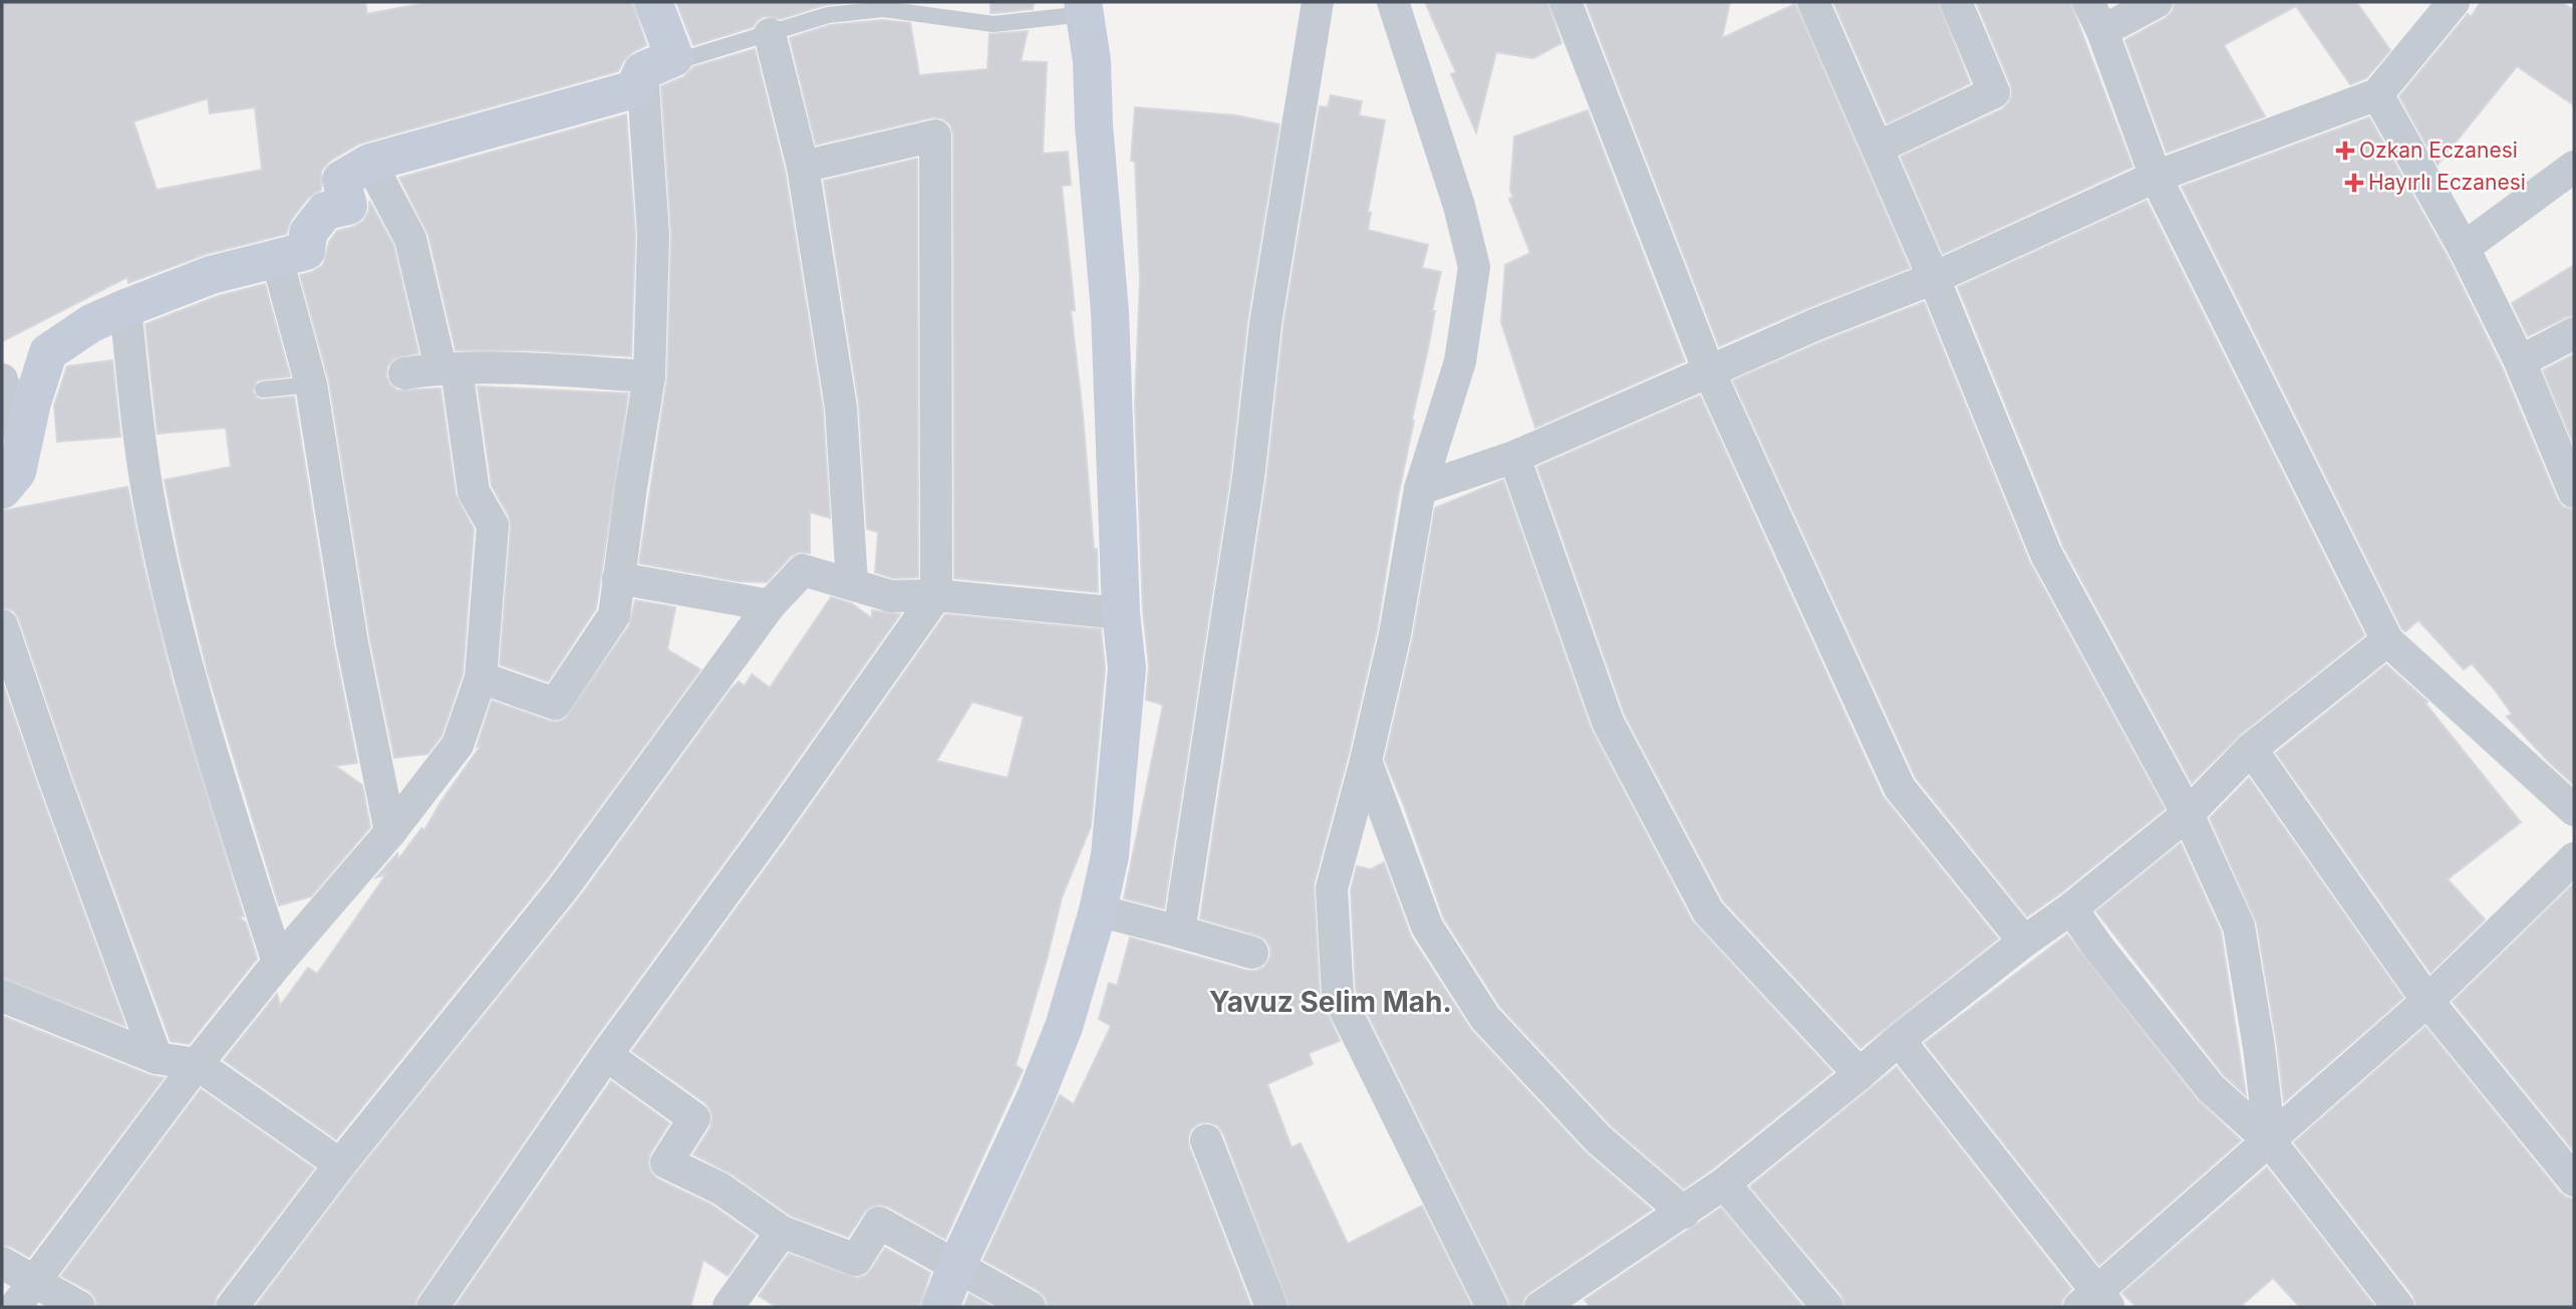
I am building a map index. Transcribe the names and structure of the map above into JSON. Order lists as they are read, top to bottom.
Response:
{
  "districts": ["Yavuz Selim Mah."],
  "places": {
    "health": ["Ozkan Eczanesi", "Hayırlı Eczanesi"]
  }
}
